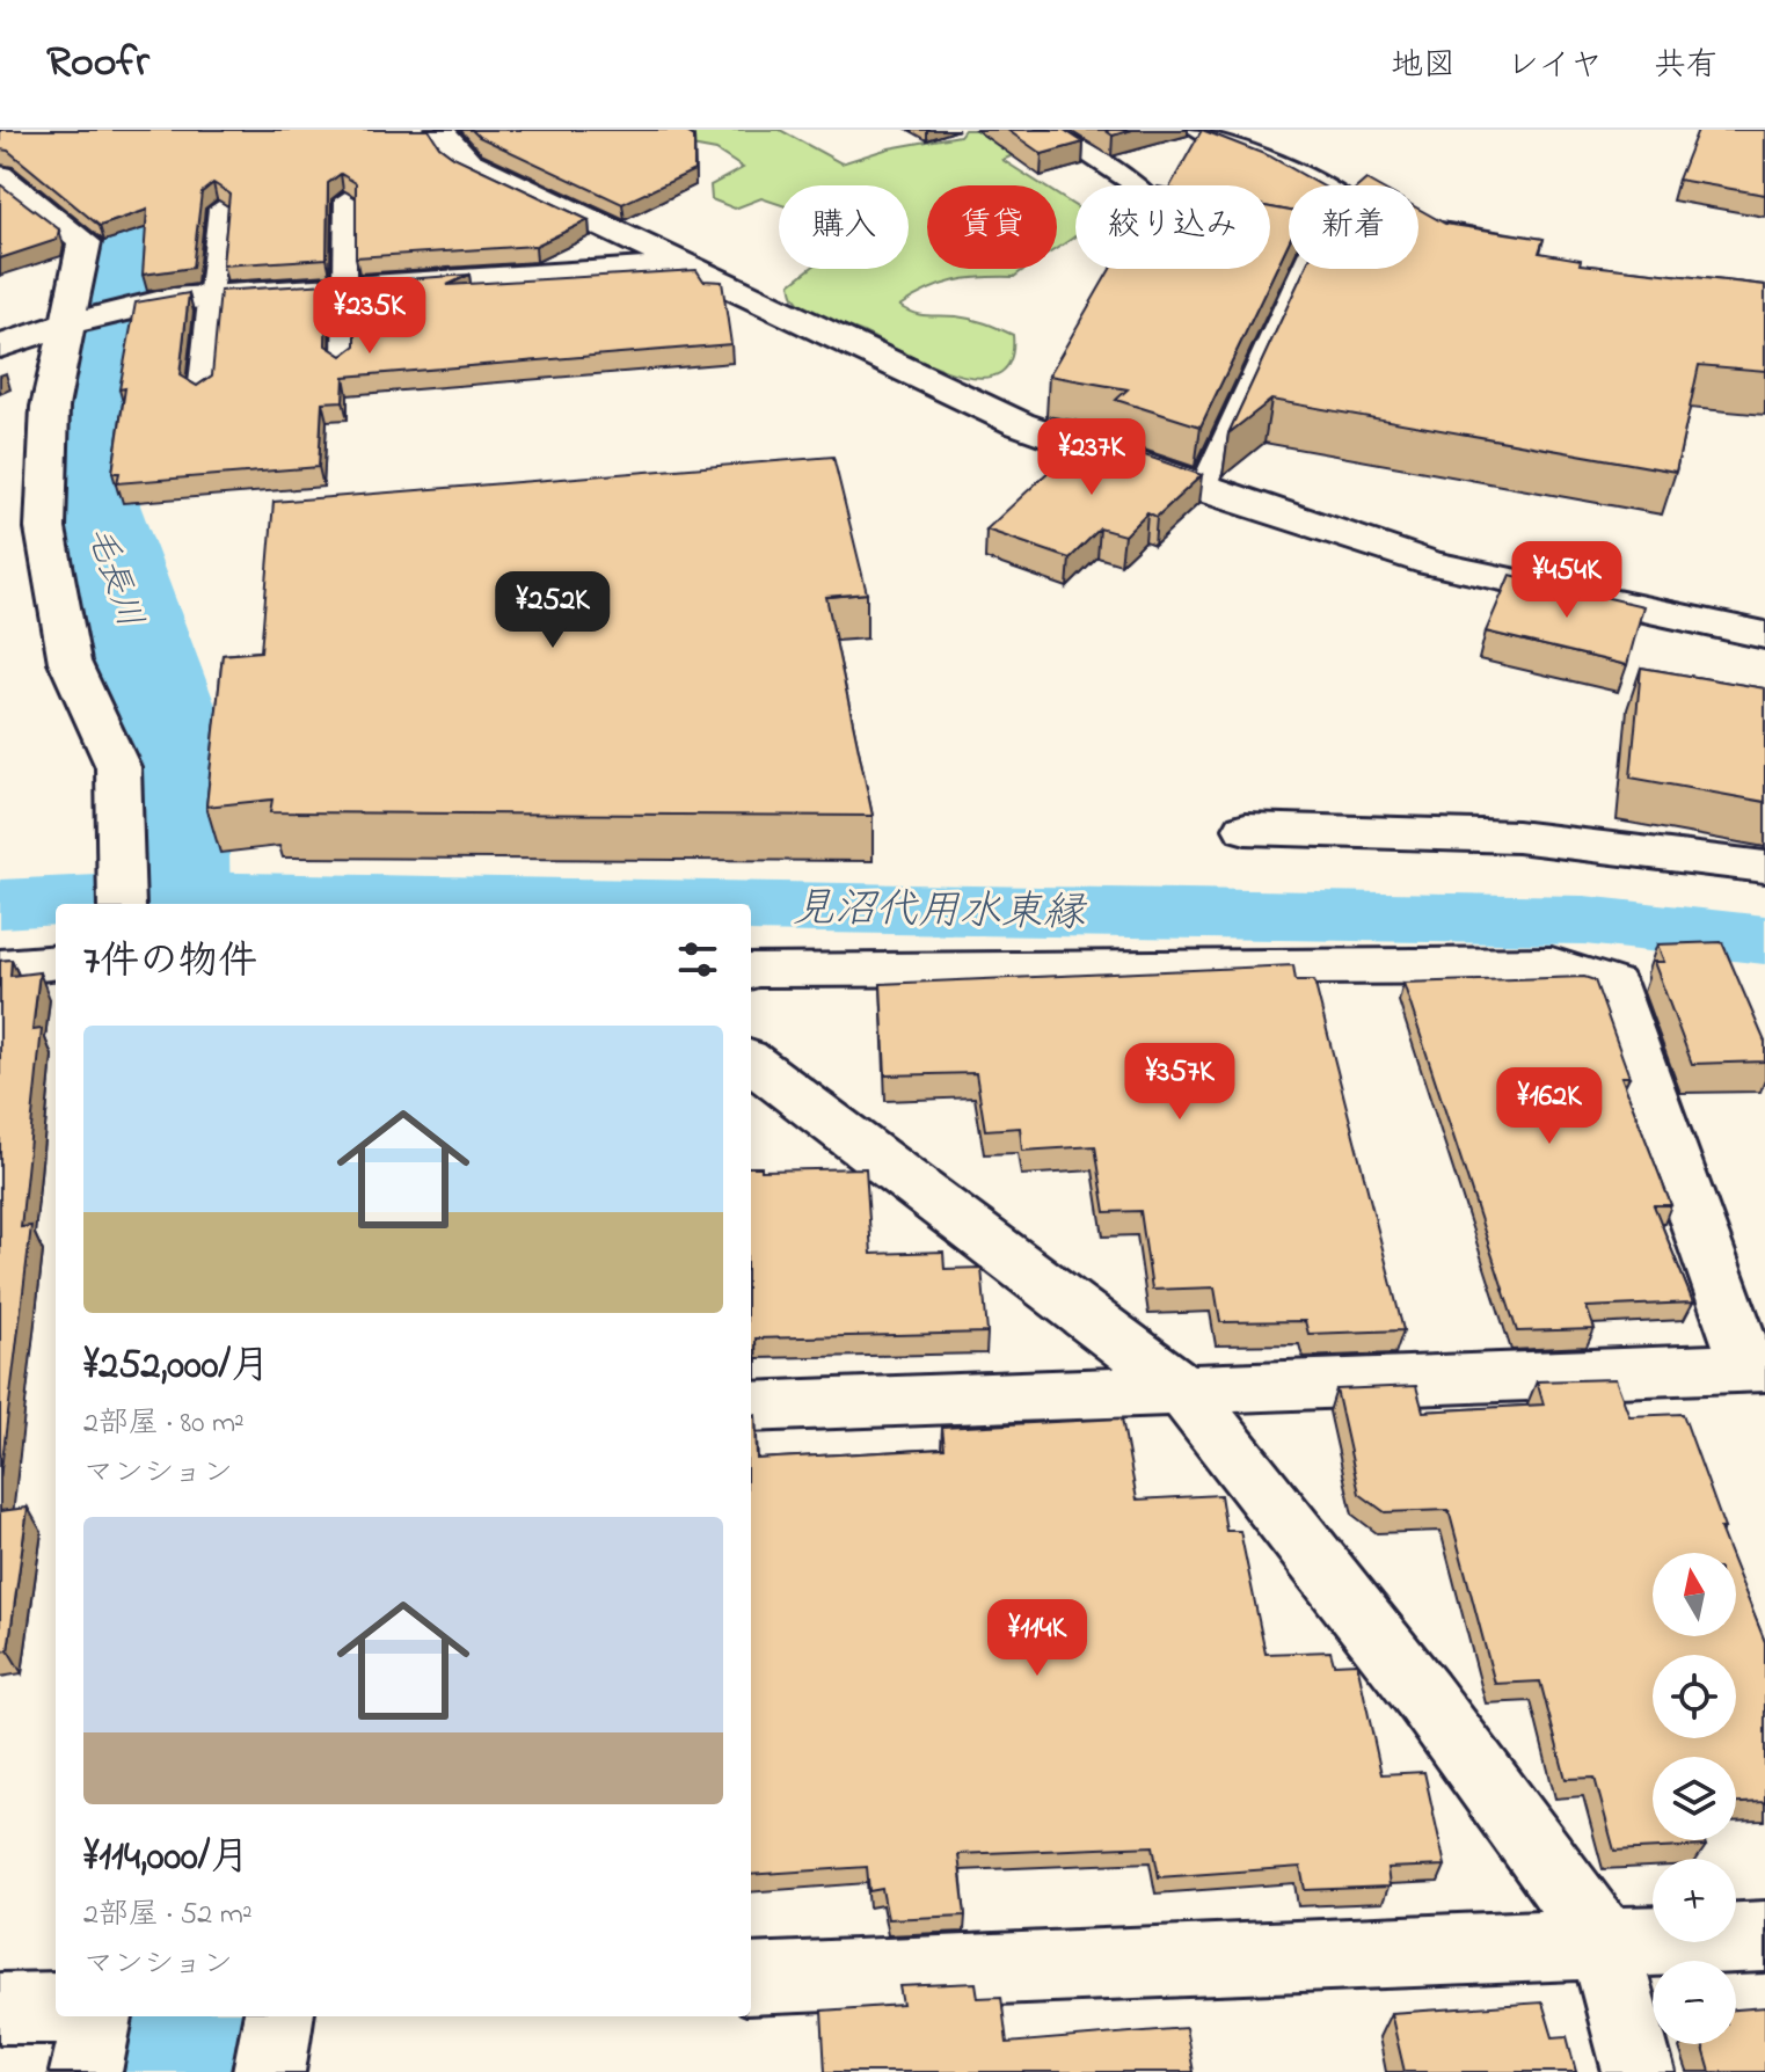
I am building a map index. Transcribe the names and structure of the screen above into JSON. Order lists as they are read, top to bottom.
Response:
{
  "water": ["毛長川", "見沼代用水東縁"],
  "north": "top",
  "page": {
    "header": "Roofr",
    "nav": ["地図", "レイヤ", "共有"],
    "chip": [
      "購入",
      "賃貸",
      "絞り込み",
      "新着"
    ],
    "price": [
      "¥235K",
      "¥237K",
      "¥454K",
      "¥252K",
      "¥357K",
      "¥162K",
      "¥114K"
    ],
    "heading": "7件の物件",
    "list": [
      {
        "name": "¥252,000/月",
        "note": "2部屋 · 80 m² · マンション"
      },
      {
        "name": "¥114,000/月",
        "note": "2部屋 · 52 m² · マンション"
      }
    ],
    "map_buttons": ["+", "−"]
  }
}
